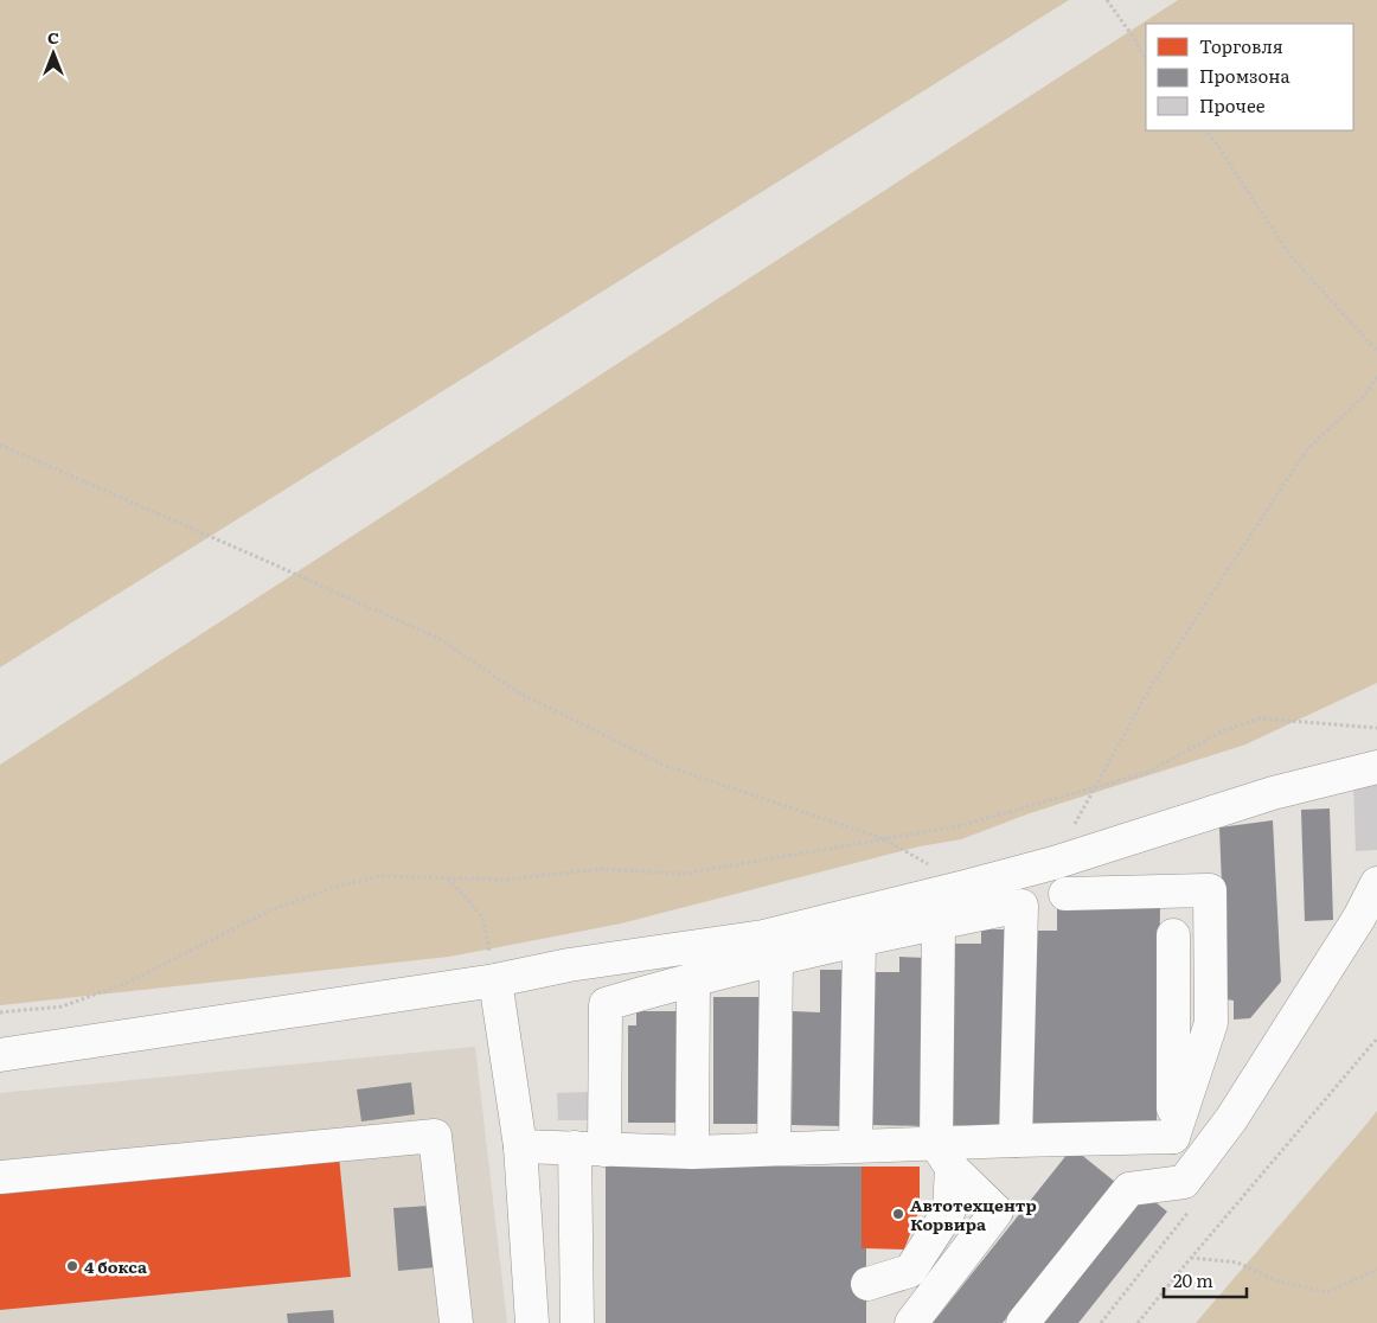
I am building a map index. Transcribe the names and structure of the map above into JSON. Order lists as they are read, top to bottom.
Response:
{
  "places": ["Автотехцентр Корвира", "4 бокса"],
  "legend": ["Торговля", "Промзона", "Прочее"],
  "scale_bar": "20 m",
  "north": "top"
}
